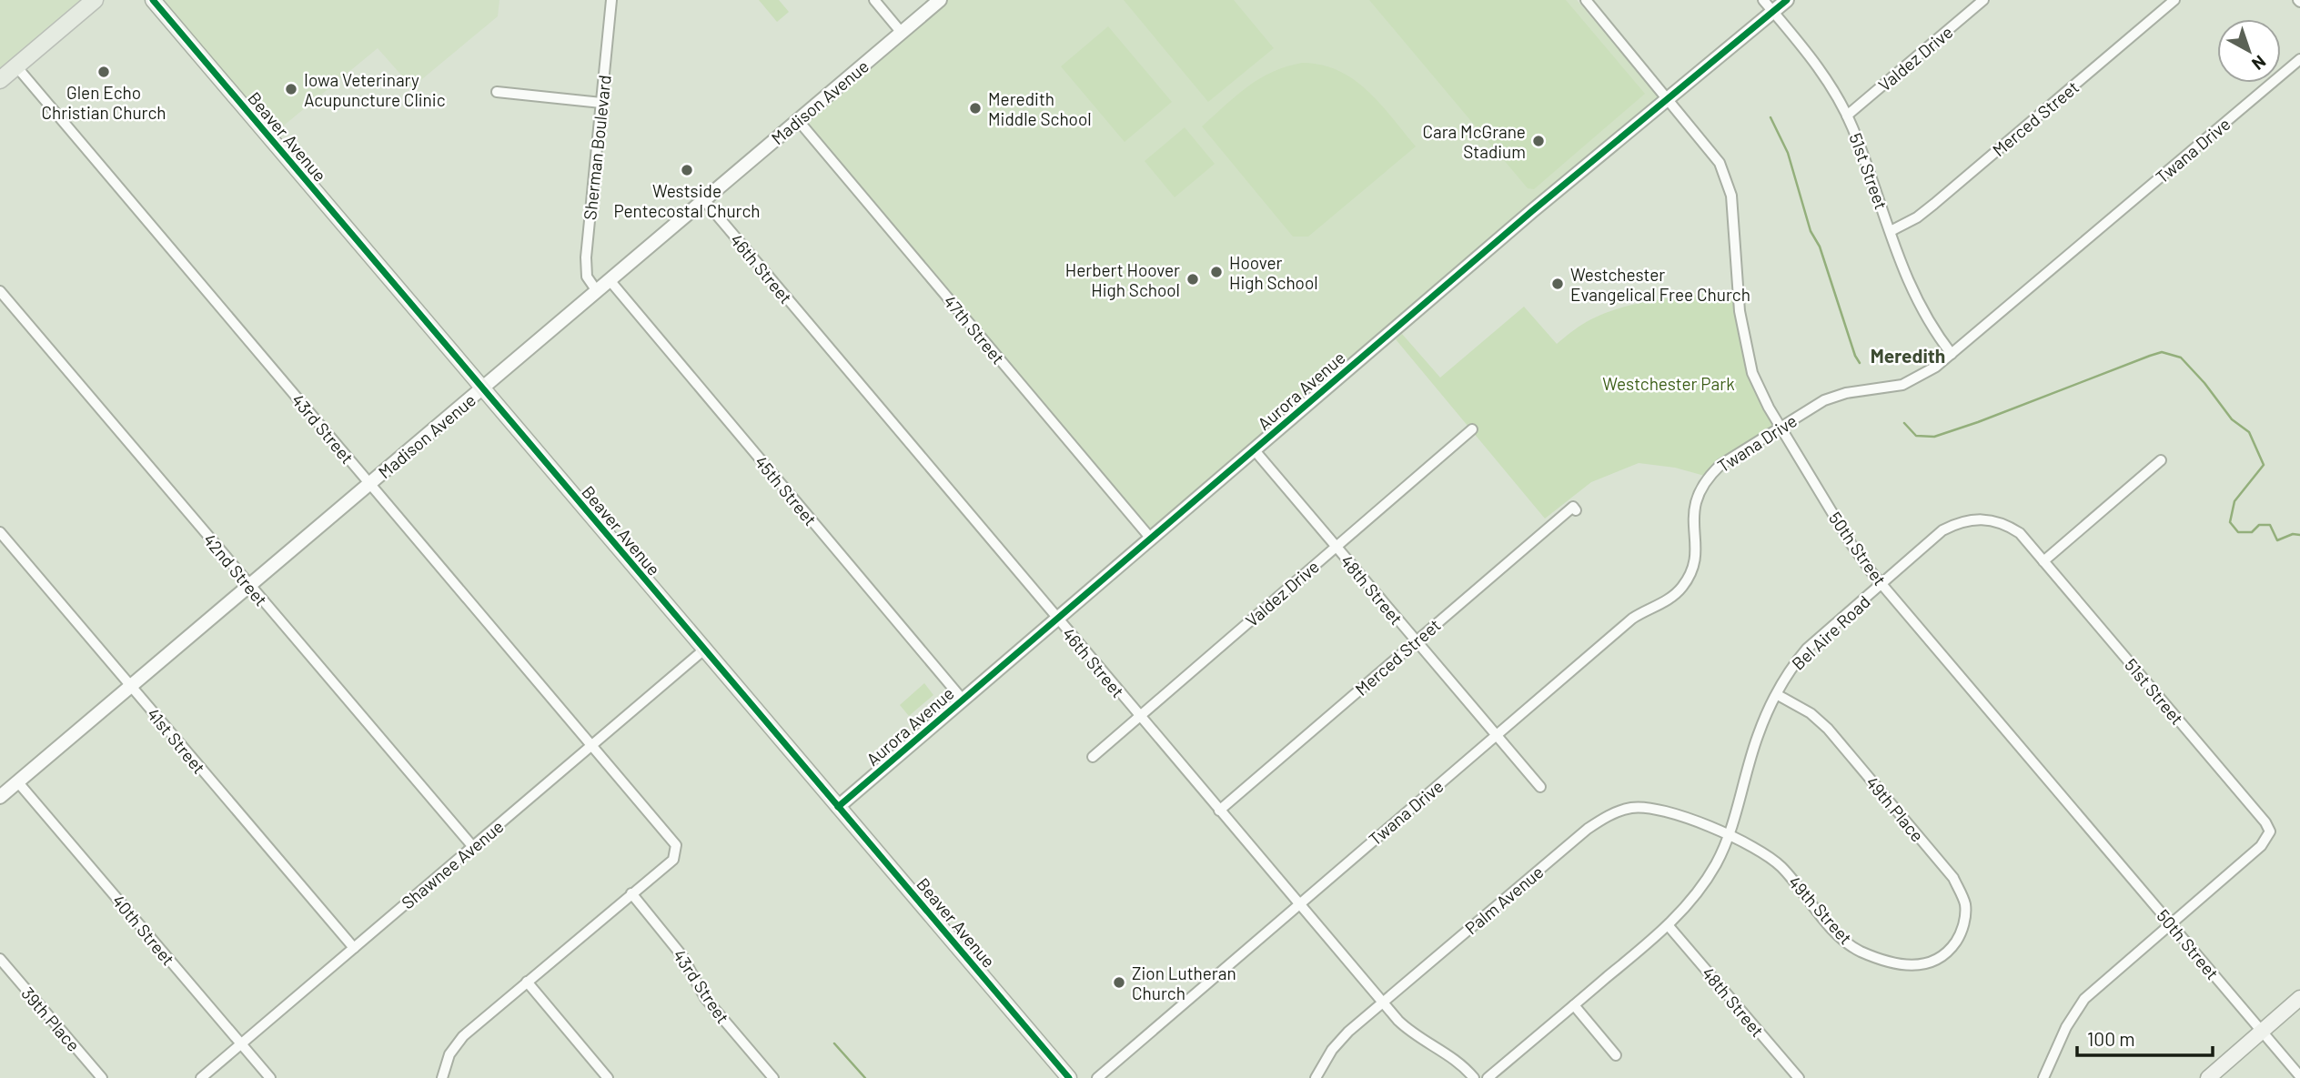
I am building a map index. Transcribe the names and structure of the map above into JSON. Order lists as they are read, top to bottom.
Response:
{
  "streets": {
    "main road": ["Beaver Avenue"],
    "street": [
      "Valdez Drive",
      "Madison Avenue",
      "Merced Street",
      "Sherman Boulevard",
      "Twana Drive",
      "51st Street",
      "46th Street",
      "47th Street",
      "Aurora Avenue",
      "43rd Street",
      "45th Street",
      "50th Street",
      "42nd Street",
      "48th Street",
      "Bel Aire Road",
      "41st Street",
      "49th Place",
      "Shawnee Avenue",
      "Palm Avenue",
      "49th Street",
      "40th Street",
      "39th Place"
    ]
  },
  "crossings": [
    ["Valdez Drive", "51st Street"],
    ["Valdez Drive", "46th Street"],
    ["Valdez Drive", "48th Street"],
    ["Madison Avenue", "Beaver Avenue"],
    ["Madison Avenue", "Sherman Boulevard"],
    ["Madison Avenue", "46th Street"],
    ["Madison Avenue", "47th Street"],
    ["Madison Avenue", "43rd Street"],
    ["Madison Avenue", "45th Street"],
    ["Madison Avenue", "42nd Street"],
    ["Madison Avenue", "41st Street"],
    ["Madison Avenue", "40th Street"],
    ["Merced Street", "51st Street"],
    ["Merced Street", "46th Street"],
    ["Merced Street", "48th Street"],
    ["Beaver Avenue", "Aurora Avenue"],
    ["Beaver Avenue", "Shawnee Avenue"],
    ["Twana Drive", "51st Street"],
    ["Twana Drive", "46th Street"],
    ["Twana Drive", "50th Street"],
    ["Twana Drive", "48th Street"],
    ["51st Street", "Aurora Avenue"],
    ["51st Street", "50th Street"],
    ["51st Street", "Bel Aire Road"],
    ["46th Street", "Aurora Avenue"],
    ["46th Street", "Palm Avenue"],
    ["47th Street", "Aurora Avenue"],
    ["Aurora Avenue", "45th Street"],
    ["Aurora Avenue", "50th Street"],
    ["Aurora Avenue", "48th Street"],
    ["43rd Street", "Shawnee Avenue"],
    ["50th Street", "Bel Aire Road"],
    ["42nd Street", "Shawnee Avenue"],
    ["48th Street", "Bel Aire Road"],
    ["Bel Aire Road", "49th Place"],
    ["Bel Aire Road", "Palm Avenue"],
    ["Bel Aire Road", "49th Street"],
    ["41st Street", "Shawnee Avenue"],
    ["49th Place", "49th Street"],
    ["Shawnee Avenue", "40th Street"],
    ["Palm Avenue", "49th Street"]
  ],
  "districts": ["Meredith"],
  "parks": ["Westchester Park"],
  "places": [
    "Glen Echo Christian Church",
    "Iowa Veterinary Acupuncture Clinic",
    "Meredith Middle School",
    "Cara McGrane Stadium",
    "Westside Pentecostal Church",
    "Hoover High School",
    "Herbert Hoover High School",
    "Westchester Evangelical Free Church",
    "Zion Lutheran Church"
  ],
  "scale_bar": "100 m",
  "north": "bottom right"
}
